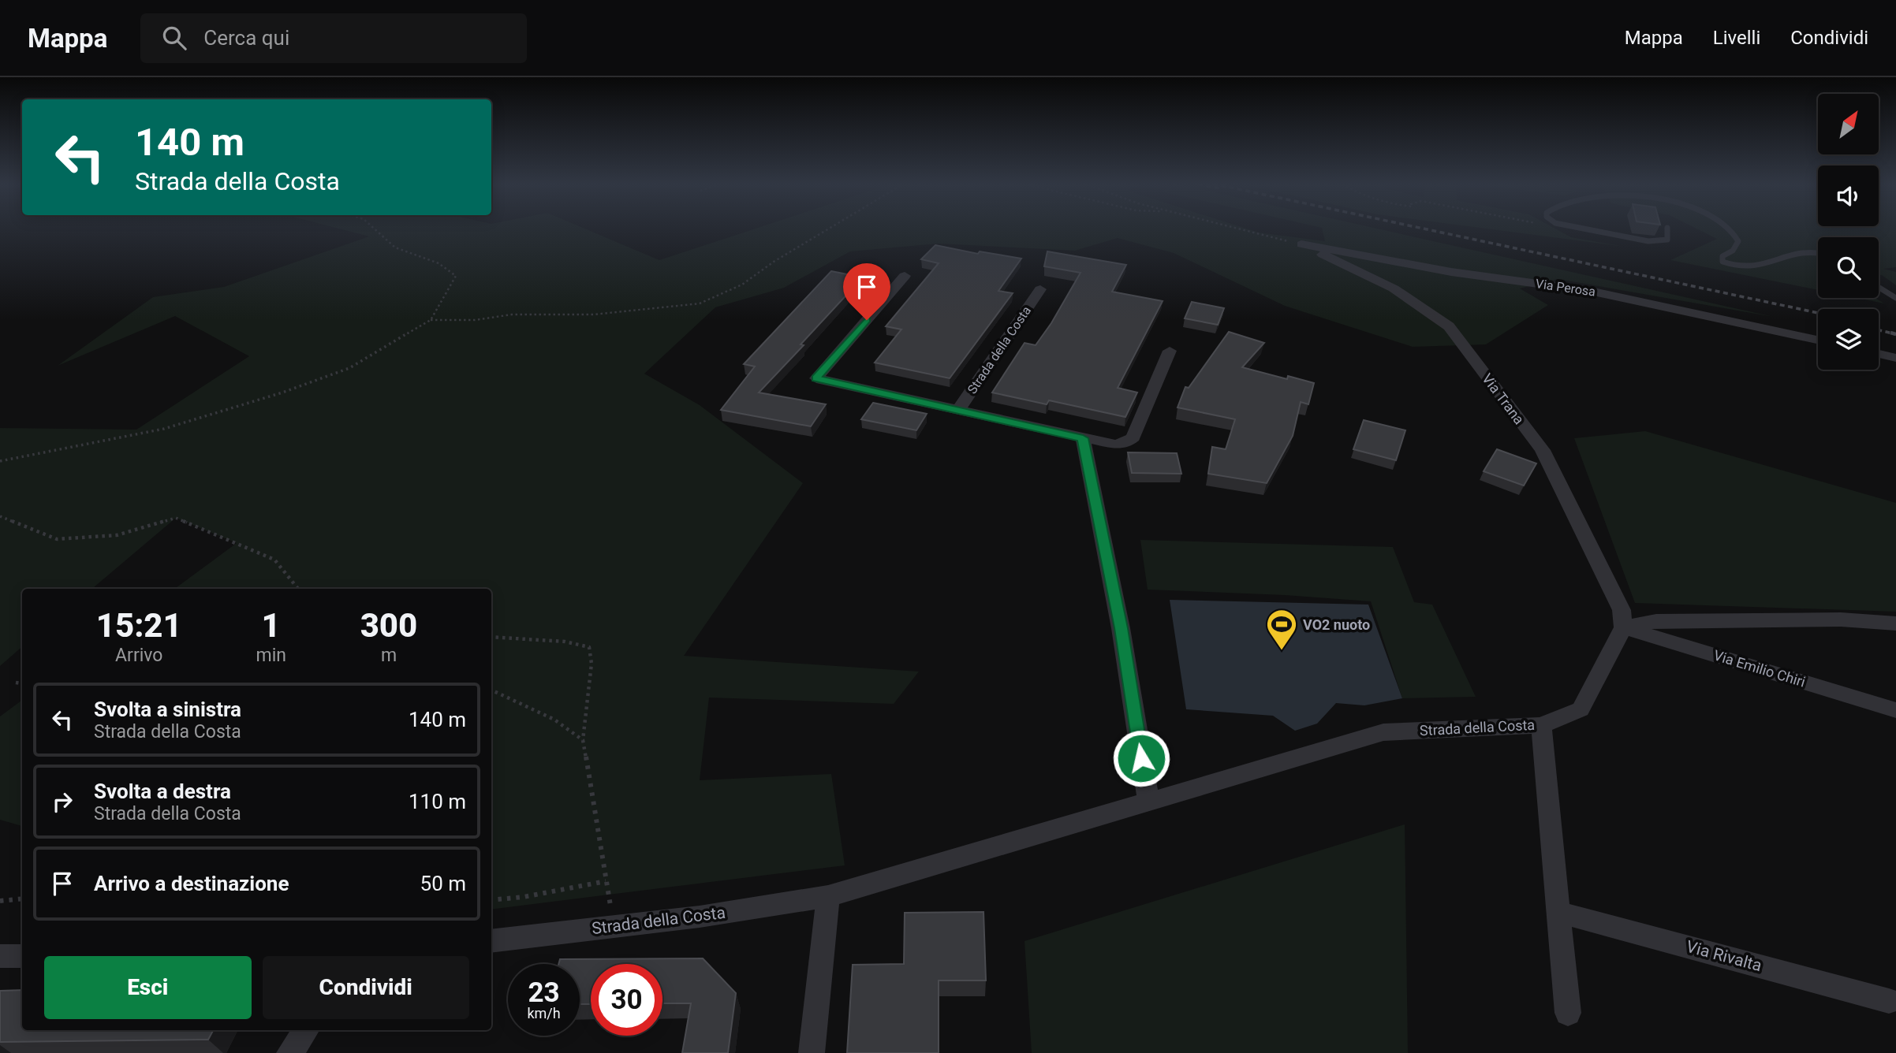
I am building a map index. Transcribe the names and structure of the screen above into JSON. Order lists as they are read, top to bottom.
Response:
{
  "streets": {
    "street": [
      "Via Perosa",
      "Strada della Costa",
      "Via Trana",
      "Via Emilio Chiri",
      "Via Rivalta"
    ]
  },
  "crossings": [
    ["Via Perosa", "Via Trana"],
    ["Strada della Costa", "Via Trana"],
    ["Strada della Costa", "Via Emilio Chiri"],
    ["Via Trana", "Via Emilio Chiri"]
  ],
  "places": {
    "sports": ["VO2 nuoto"]
  },
  "north": "top right",
  "page": {
    "header": "Mappa",
    "search": "Cerca qui",
    "nav": ["Mappa", "Livelli", "Condividi"],
    "turn": ["140 m", "Strada della Costa"],
    "eta": [
      "15:21",
      "Arrivo",
      "1",
      "min",
      "300",
      "m"
    ],
    "list": [
      {
        "name": "Svolta a sinistra",
        "note": "Strada della Costa",
        "value": "140 m"
      },
      {
        "name": "Svolta a destra",
        "note": "Strada della Costa",
        "value": "110 m"
      },
      {
        "name": "Arrivo a destinazione",
        "value": "50 m"
      }
    ],
    "buttons": ["Esci", "Condividi"],
    "speed": "23 km/h",
    "limit": "30"
  }
}
